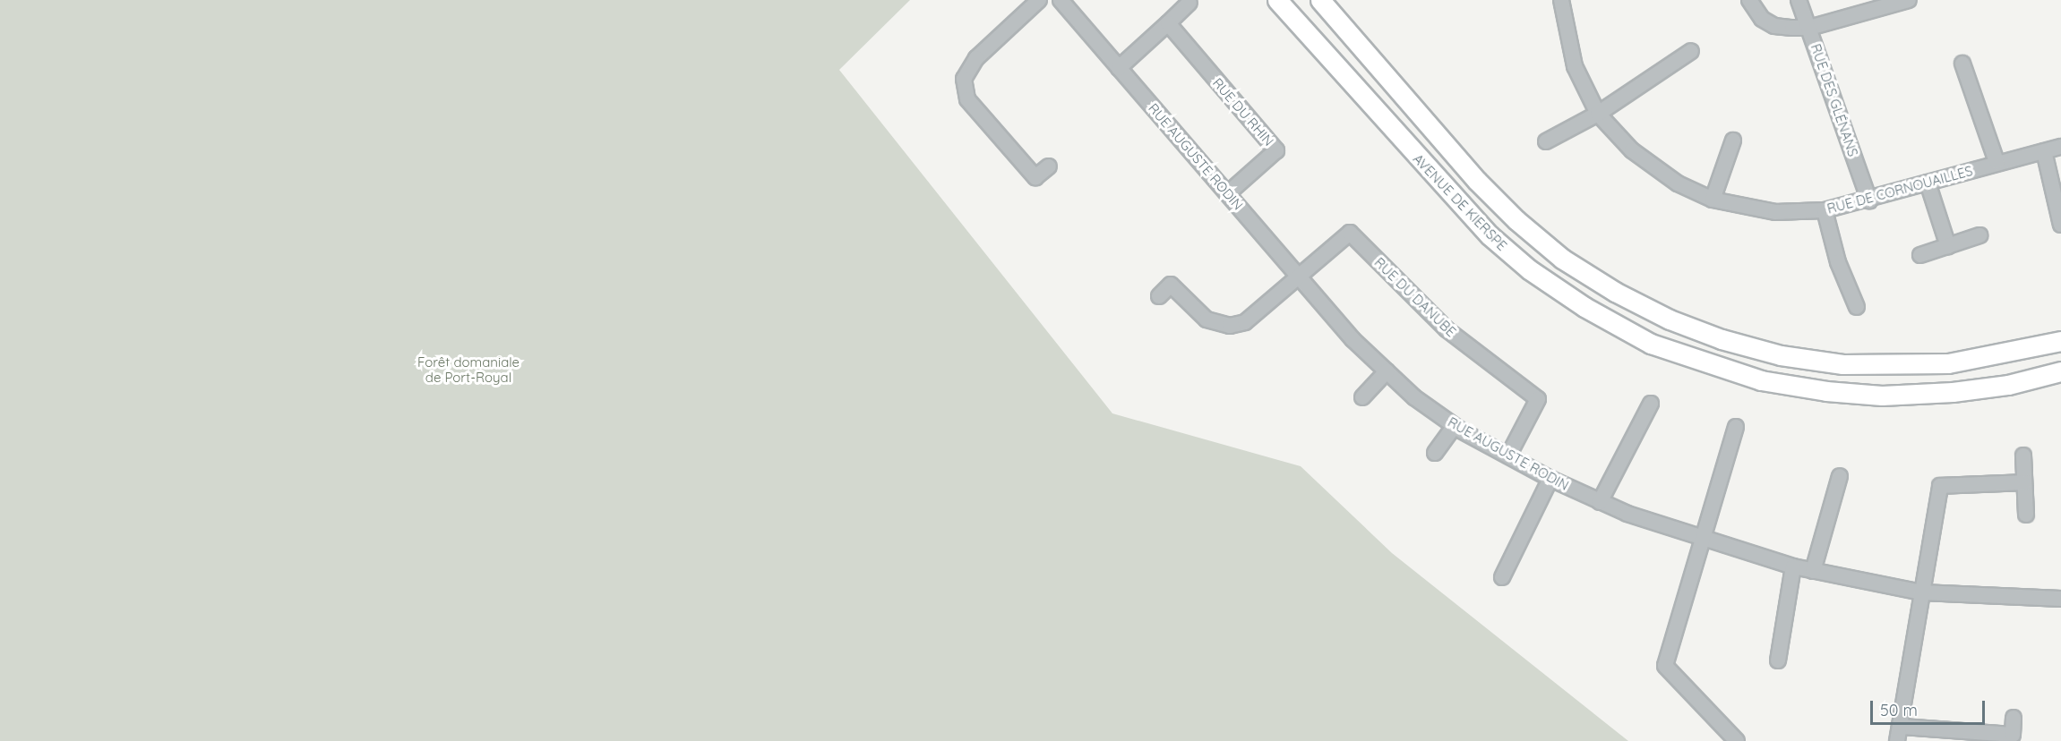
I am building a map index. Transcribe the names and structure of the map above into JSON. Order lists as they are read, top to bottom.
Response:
{
  "streets": {
    "main road": ["AVENUE DE KIERSPE"],
    "street": [
      "RUE DES GLÉNANS",
      "RUE DU RHIN",
      "RUE AUGUSTE RODIN",
      "RUE DE CORNOUAILLES",
      "RUE DU DANUBE"
    ]
  },
  "crossings": [
    ["RUE DES GLÉNANS", "RUE DE CORNOUAILLES"],
    ["RUE DU RHIN", "RUE AUGUSTE RODIN"],
    ["RUE AUGUSTE RODIN", "RUE DU DANUBE"]
  ],
  "parks": ["Forêt domaniale de Port-Royal"],
  "scale_bar": "50 m"
}
